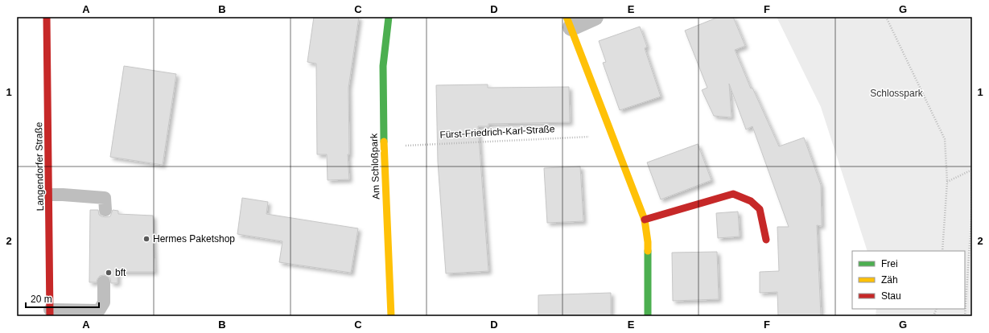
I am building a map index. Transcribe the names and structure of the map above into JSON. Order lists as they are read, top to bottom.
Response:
{
  "streets": {
    "street": ["Langendorfer Straße", "Am Schloßpark"],
    "path": ["Fürst-Friedrich-Karl-Straße"]
  },
  "crossings": [
    ["Fürst-Friedrich-Karl-Straße", "Am Schloßpark"]
  ],
  "parks": ["Schlosspark"],
  "places": ["Hermes Paketshop", "bft"],
  "legend": ["Frei", "Zäh", "Stau"],
  "scale_bar": "20 m",
  "grid": {
    "columns": [
      "A",
      "B",
      "C",
      "D",
      "E",
      "F",
      "G"
    ],
    "rows": ["1", "2"]
  }
}
